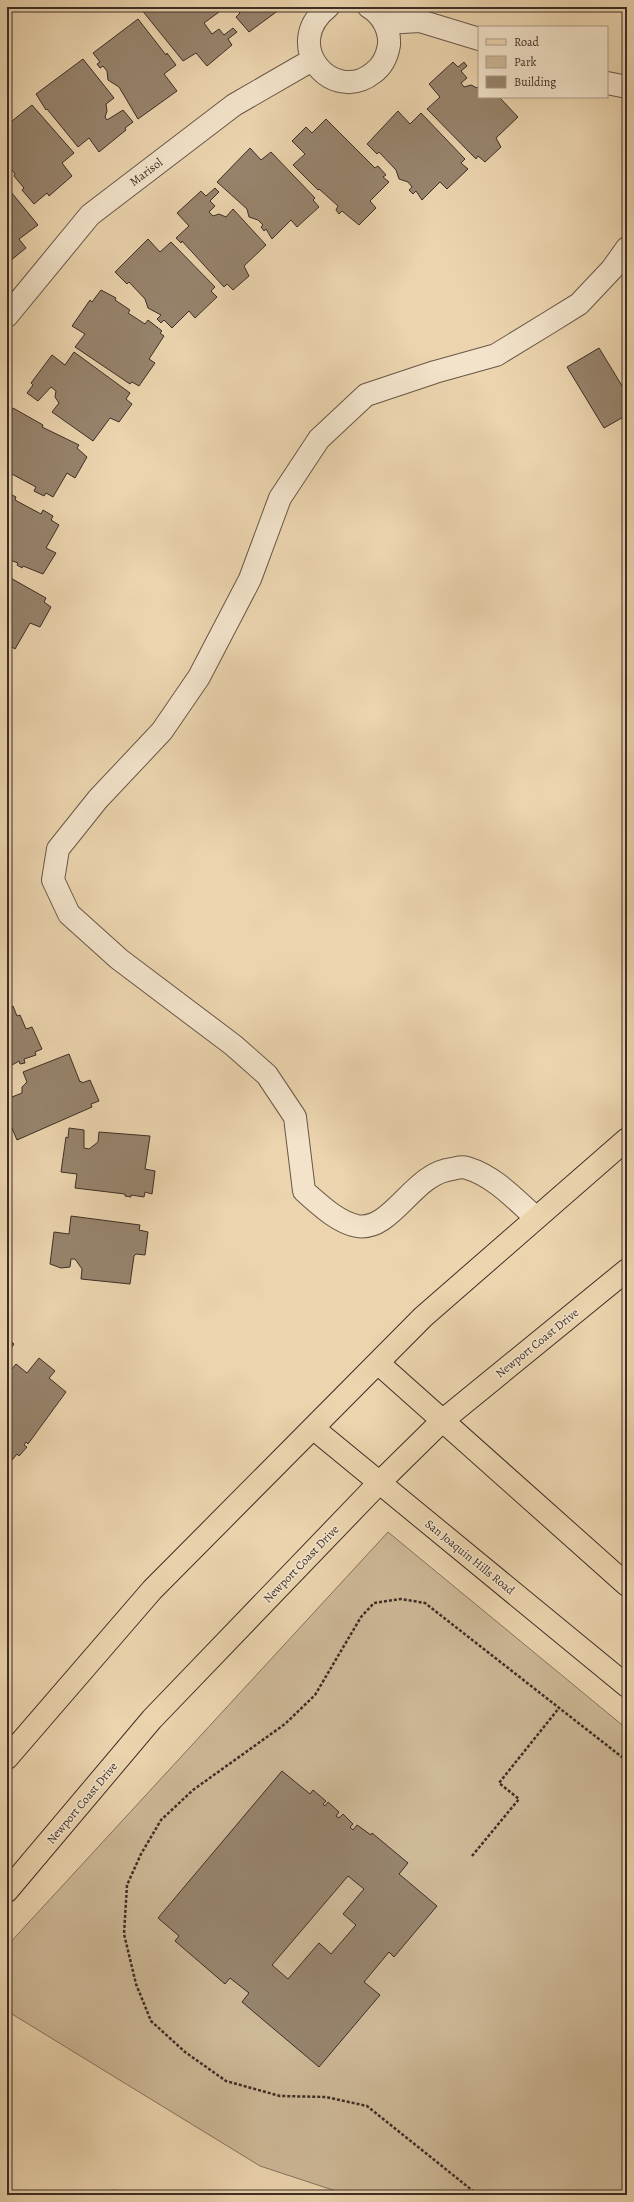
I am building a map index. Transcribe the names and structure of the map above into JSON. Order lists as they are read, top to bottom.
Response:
{
  "streets": {
    "main road": ["Newport Coast Drive", "San Joaquin Hills Road"],
    "street": ["Marisol"]
  },
  "crossings": [
    ["Newport Coast Drive", "San Joaquin Hills Road"]
  ],
  "legend": ["Road", "Park", "Building"]
}
